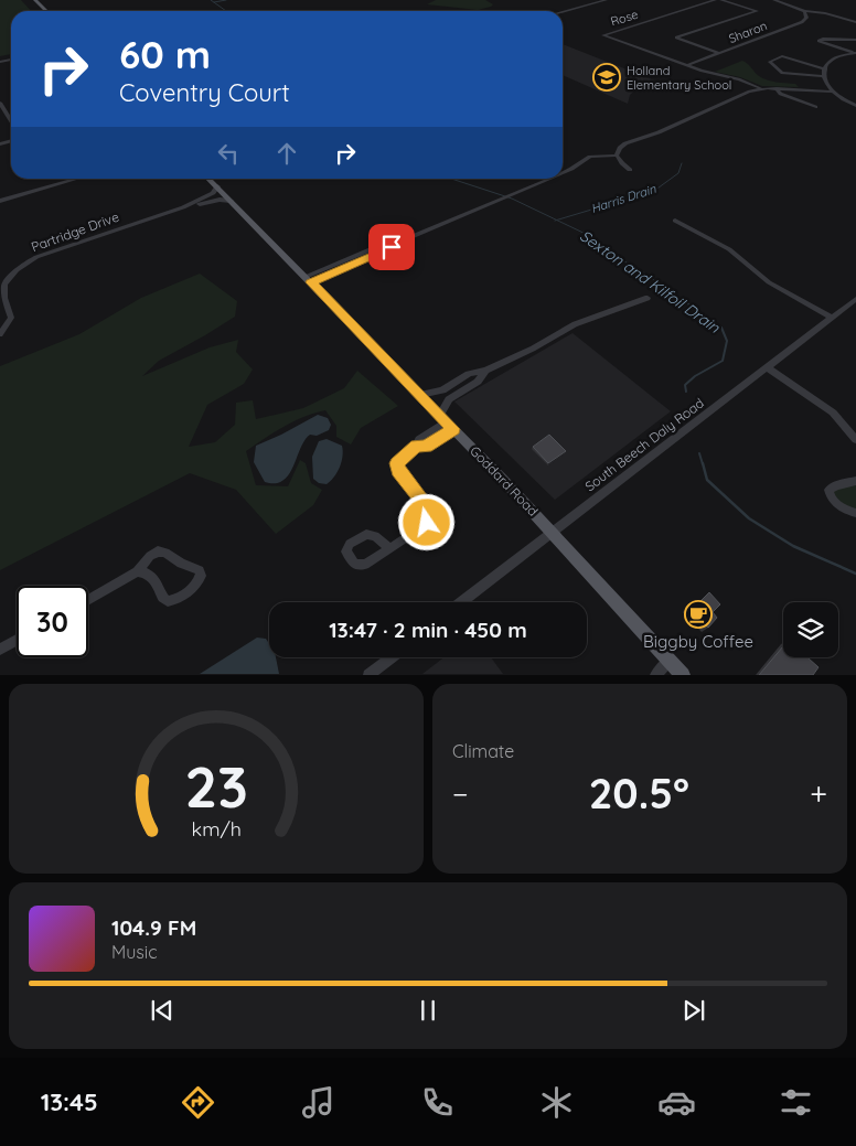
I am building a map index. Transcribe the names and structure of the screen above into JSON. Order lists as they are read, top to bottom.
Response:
{
  "streets": {
    "main road": ["Goddard Road"],
    "street": [
      "Rose",
      "Sharon",
      "Partridge Drive",
      "South Beech Daly Road"
    ]
  },
  "crossings": [
    ["Rose", "Sharon"],
    ["South Beech Daly Road", "Goddard Road"]
  ],
  "water": ["Harris Drain", "Sexton and Kilfoil Drain"],
  "places": {
    "school or university": ["Holland Elementary School"],
    "cafe": ["Biggby Coffee"]
  },
  "page": {
    "turn": ["60 m", "Coventry Court"],
    "limit": "30",
    "trip": "13:47 · 2 min · 450 m",
    "tile": "Climate",
    "heat": ["−", "20.5°", "+"],
    "song": ["104.9 FM", "Music"],
    "tabs": "13:45",
    "gauge": ["23", "km/h"]
  }
}
